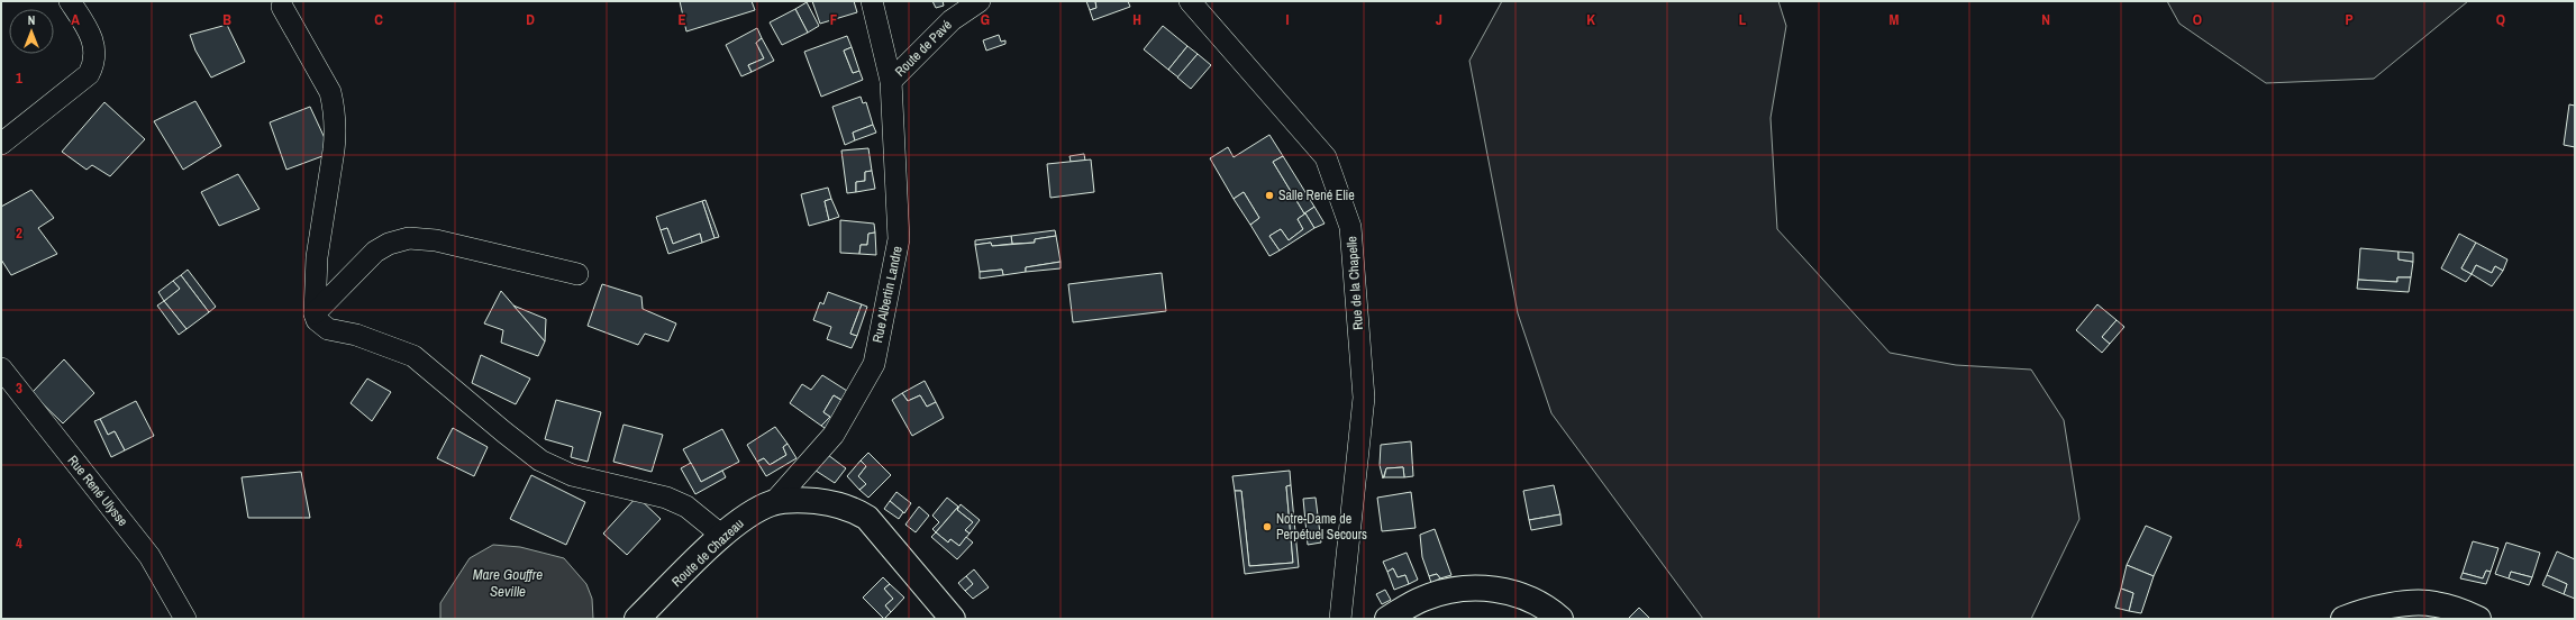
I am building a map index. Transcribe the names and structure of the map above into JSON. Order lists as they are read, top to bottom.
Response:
{
  "streets": {
    "main road": ["Route de Chazeau"],
    "street": [
      "Route de Pavé",
      "Rue de la Chapelle",
      "Rue Albertin Landre",
      "Rue René Ulysse"
    ]
  },
  "crossings": [
    ["Route de Pavé", "Rue Albertin Landre"],
    ["Rue Albertin Landre", "Route de Chazeau"]
  ],
  "water": ["Mare Gouffre Seville"],
  "places": ["Salle René Elie", "Notre-Dame de Perpétuel Secours"],
  "north": "top",
  "grid": {
    "columns": [
      "A",
      "B",
      "C",
      "D",
      "E",
      "F",
      "G",
      "H",
      "I",
      "J",
      "K",
      "L",
      "M",
      "N",
      "O",
      "P",
      "Q"
    ],
    "rows": [
      "1",
      "2",
      "3",
      "4"
    ]
  }
}
